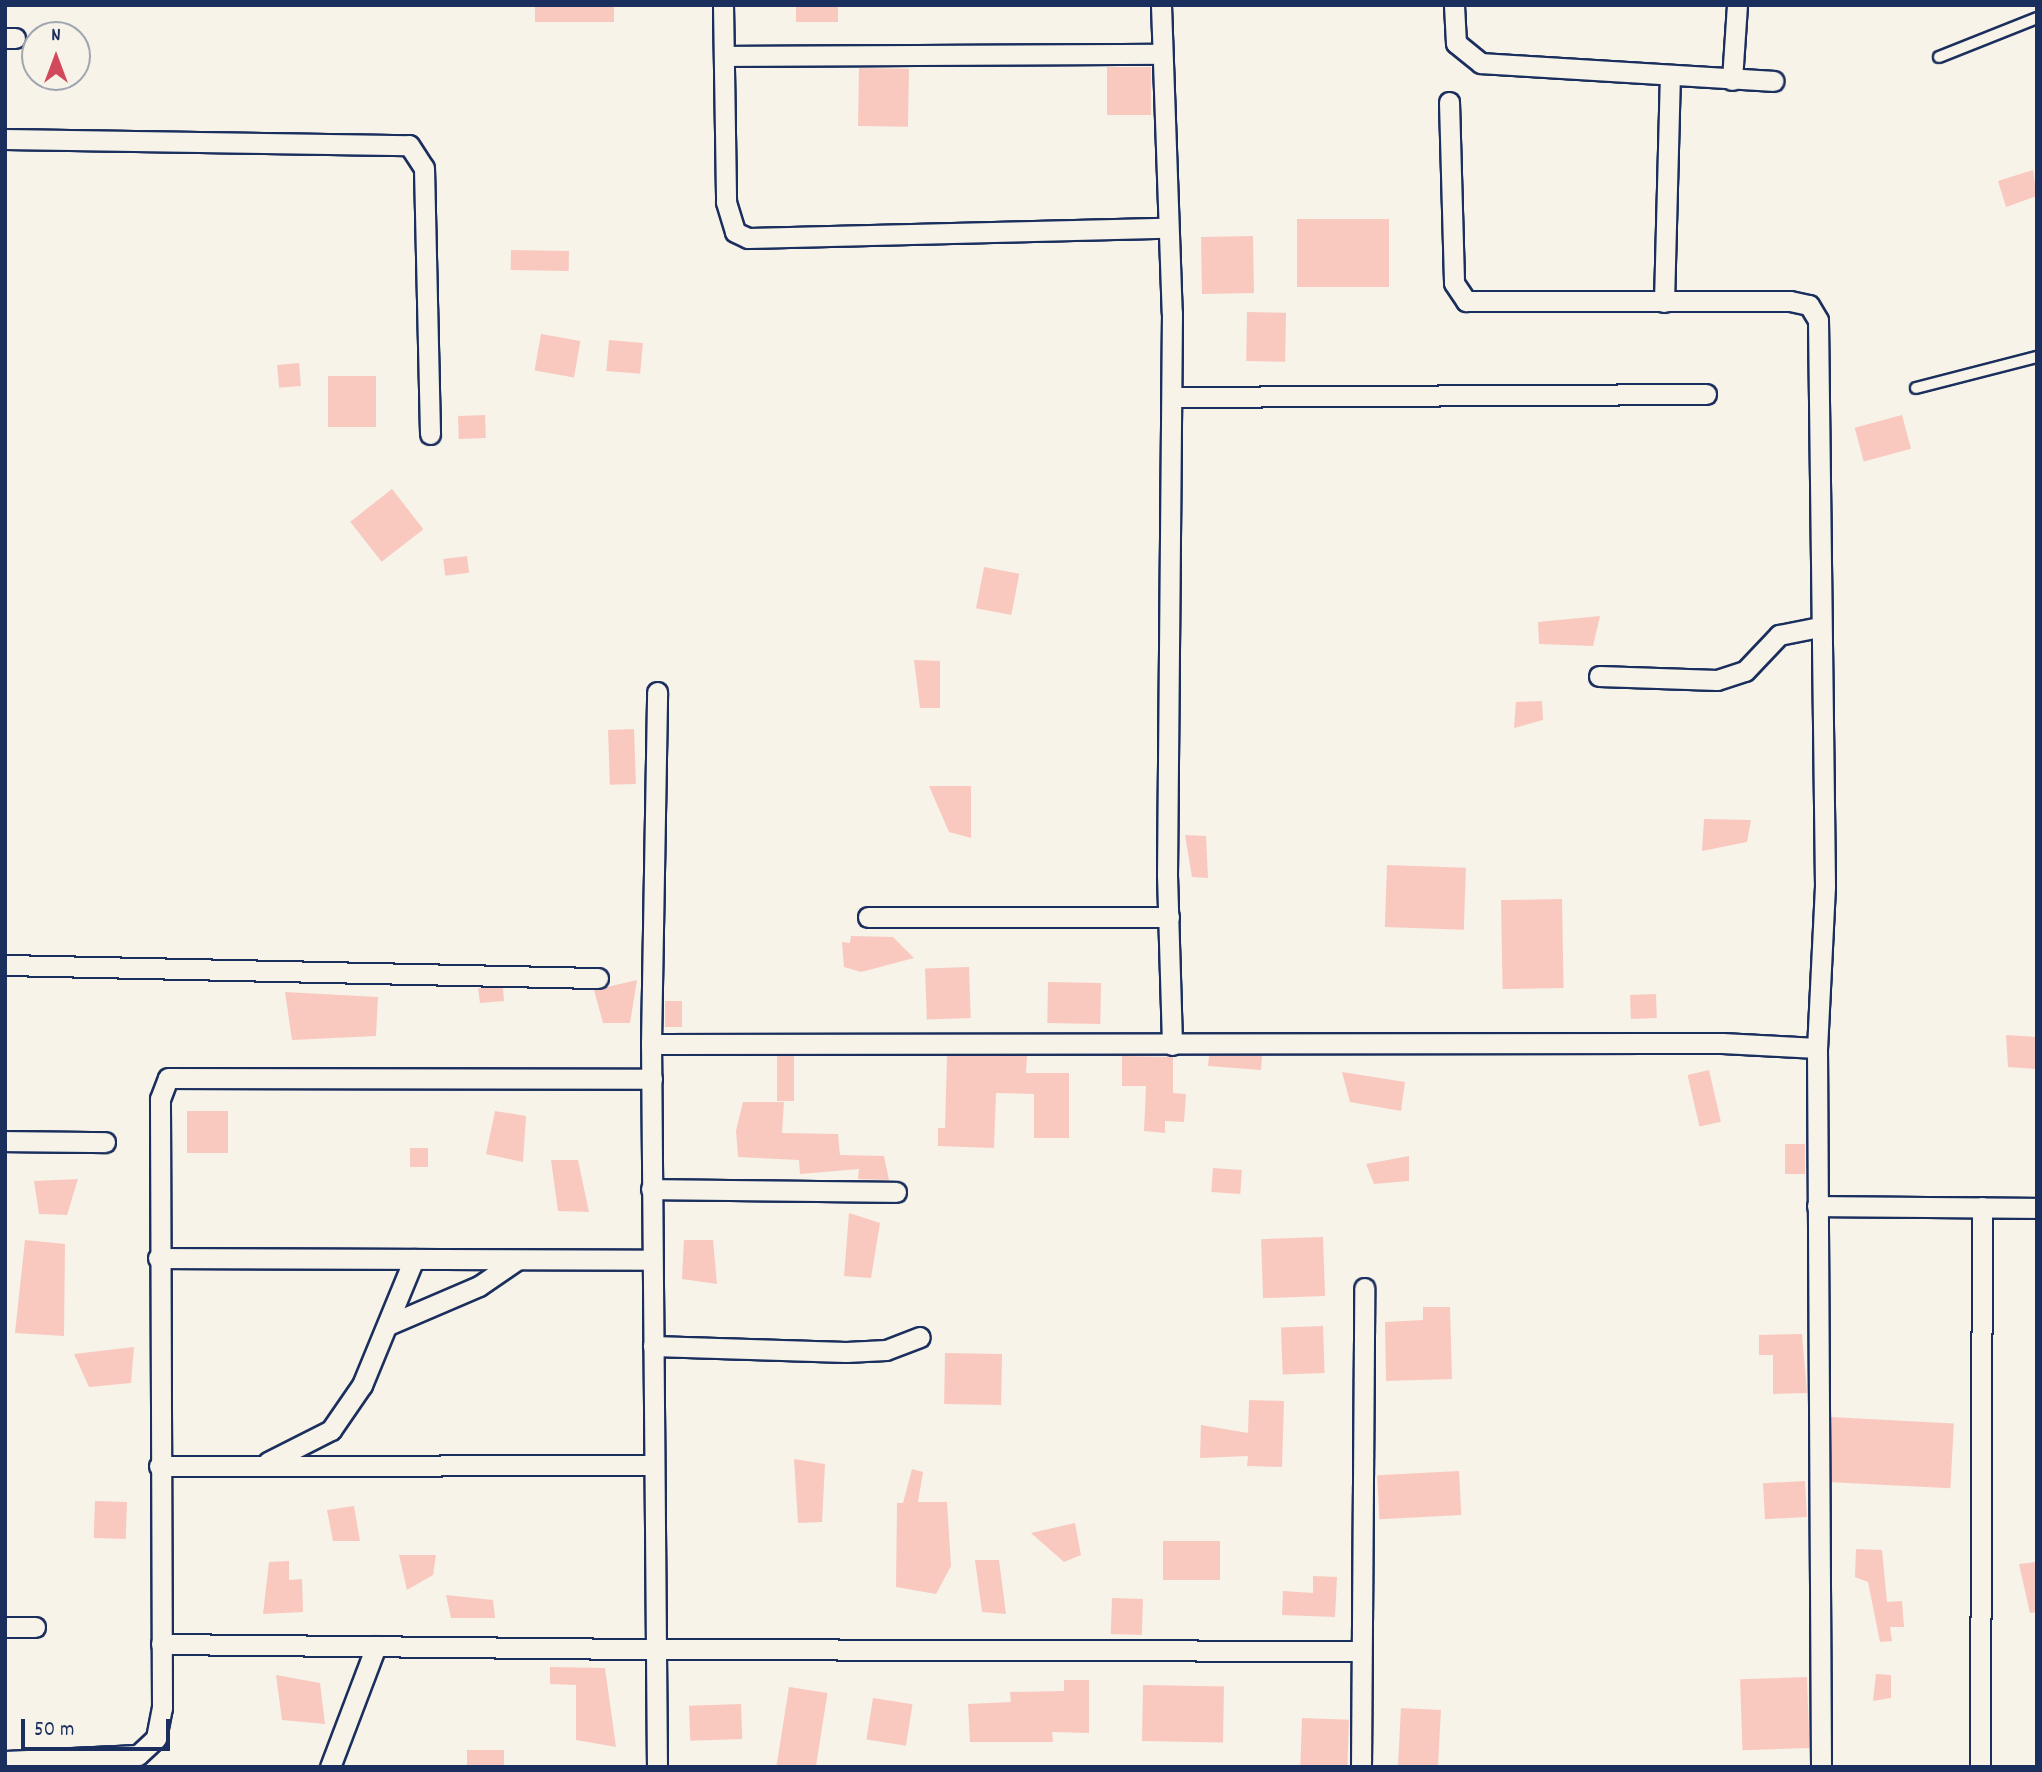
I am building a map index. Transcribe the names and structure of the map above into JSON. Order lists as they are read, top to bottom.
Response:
{
  "scale_bar": "50 m",
  "north": "top"
}
